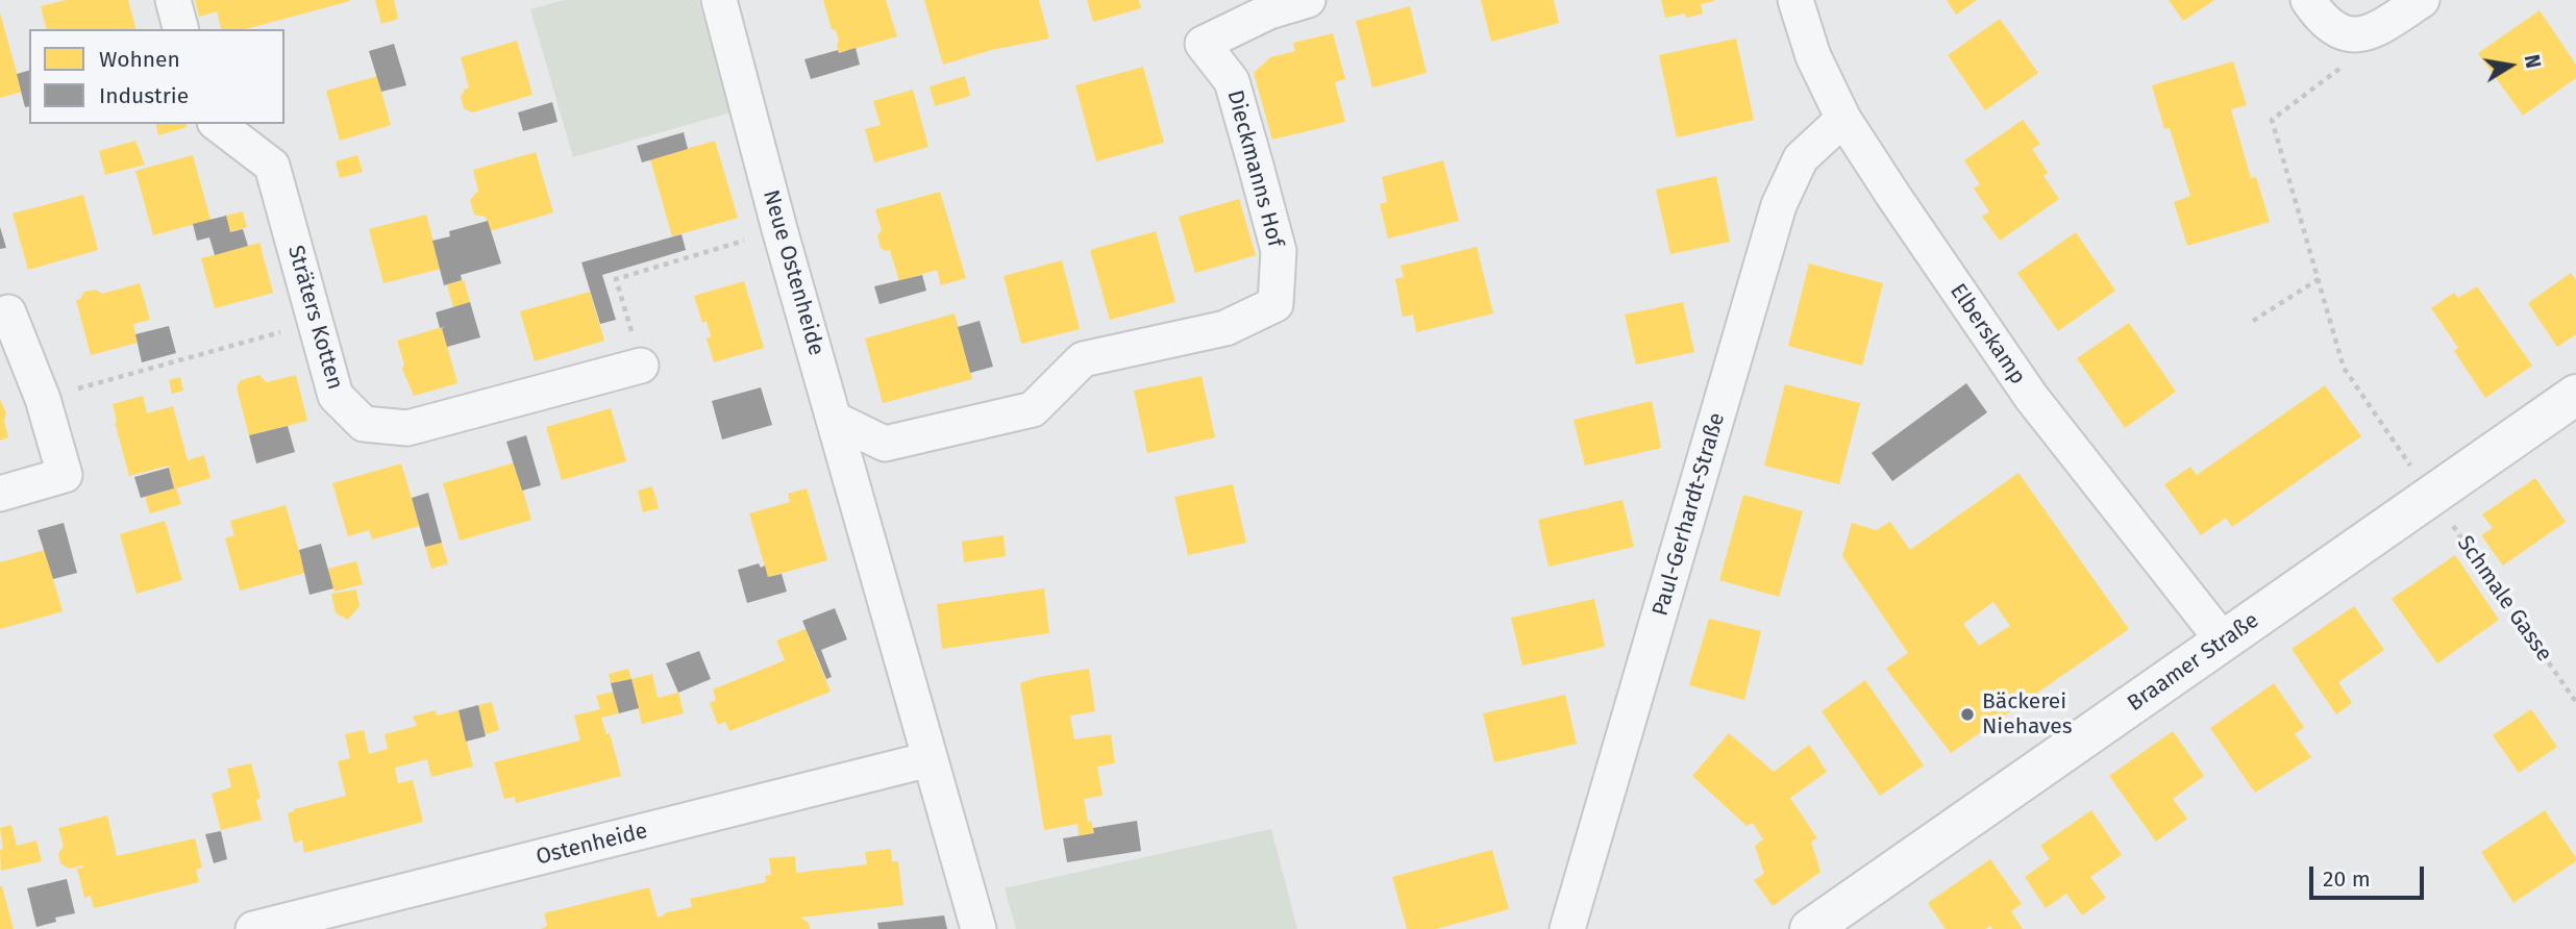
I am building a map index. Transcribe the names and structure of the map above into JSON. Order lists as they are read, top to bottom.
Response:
{
  "streets": {
    "street": [
      "Dieckmanns Hof",
      "Neue Ostenheide",
      "Sträters Kotten",
      "Elberskamp",
      "Paul-Gerhardt-Straße",
      "Braamer Straße",
      "Ostenheide"
    ],
    "path": ["Schmale Gasse"]
  },
  "crossings": [
    ["Dieckmanns Hof", "Neue Ostenheide"],
    ["Neue Ostenheide", "Ostenheide"],
    ["Elberskamp", "Paul-Gerhardt-Straße"],
    ["Elberskamp", "Braamer Straße"],
    ["Schmale Gasse", "Braamer Straße"]
  ],
  "places": ["Bäckerei Niehaves"],
  "legend": ["Wohnen", "Industrie"],
  "scale_bar": "20 m",
  "north": "right"
}
